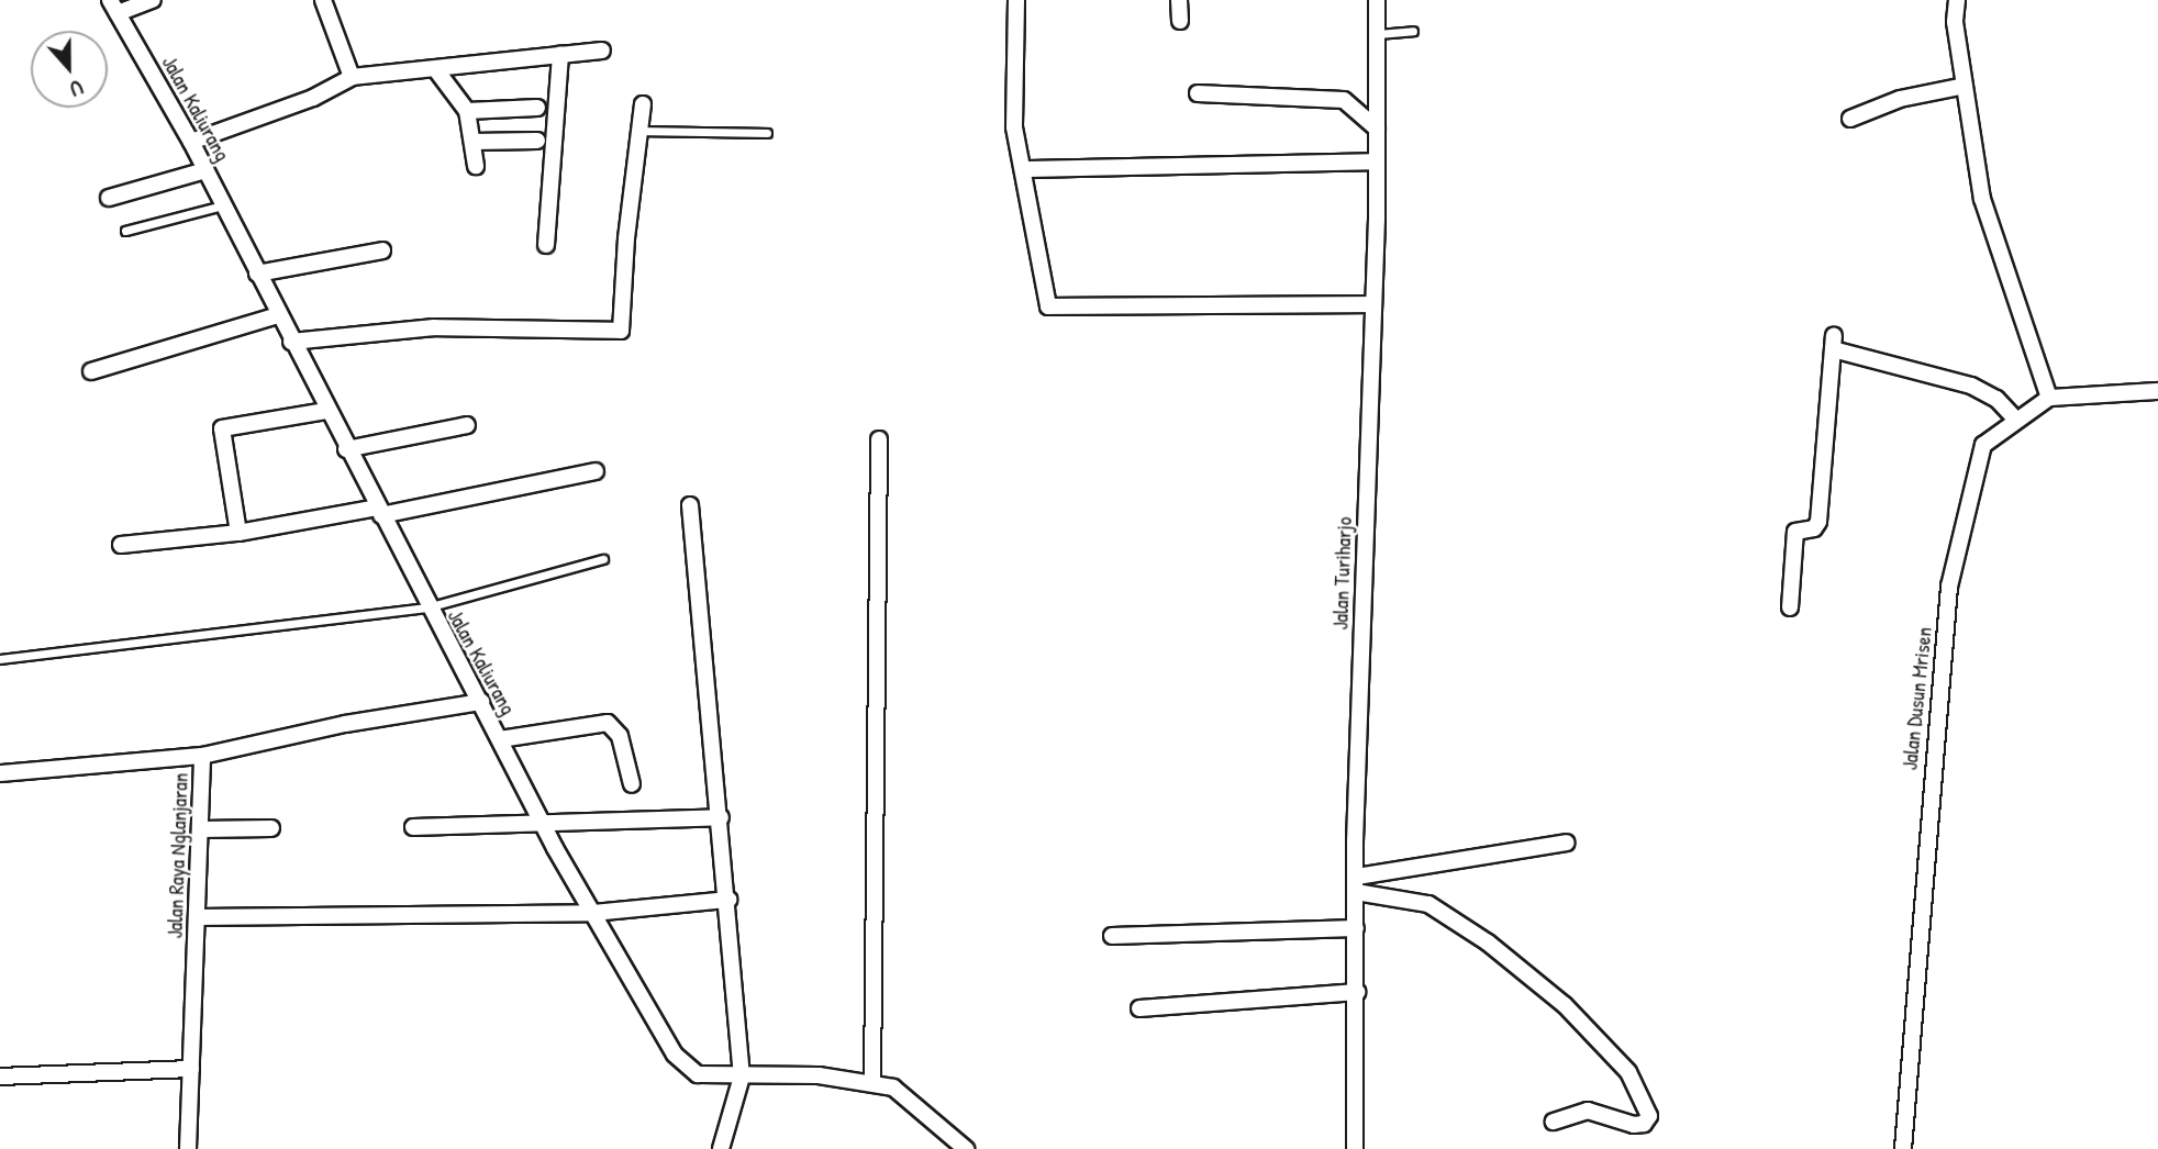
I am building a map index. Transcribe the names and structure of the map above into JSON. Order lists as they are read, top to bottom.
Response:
{
  "streets": {
    "street": [
      "Jalan Kaliurang",
      "Jalan Turiharjo",
      "Jalan Dusun Mrisen",
      "Jalan Raya Nglanjaran"
    ]
  },
  "crossings": [
    ["Jalan Kaliurang", "Jalan Raya Nglanjaran"]
  ],
  "north": "bottom"
}
